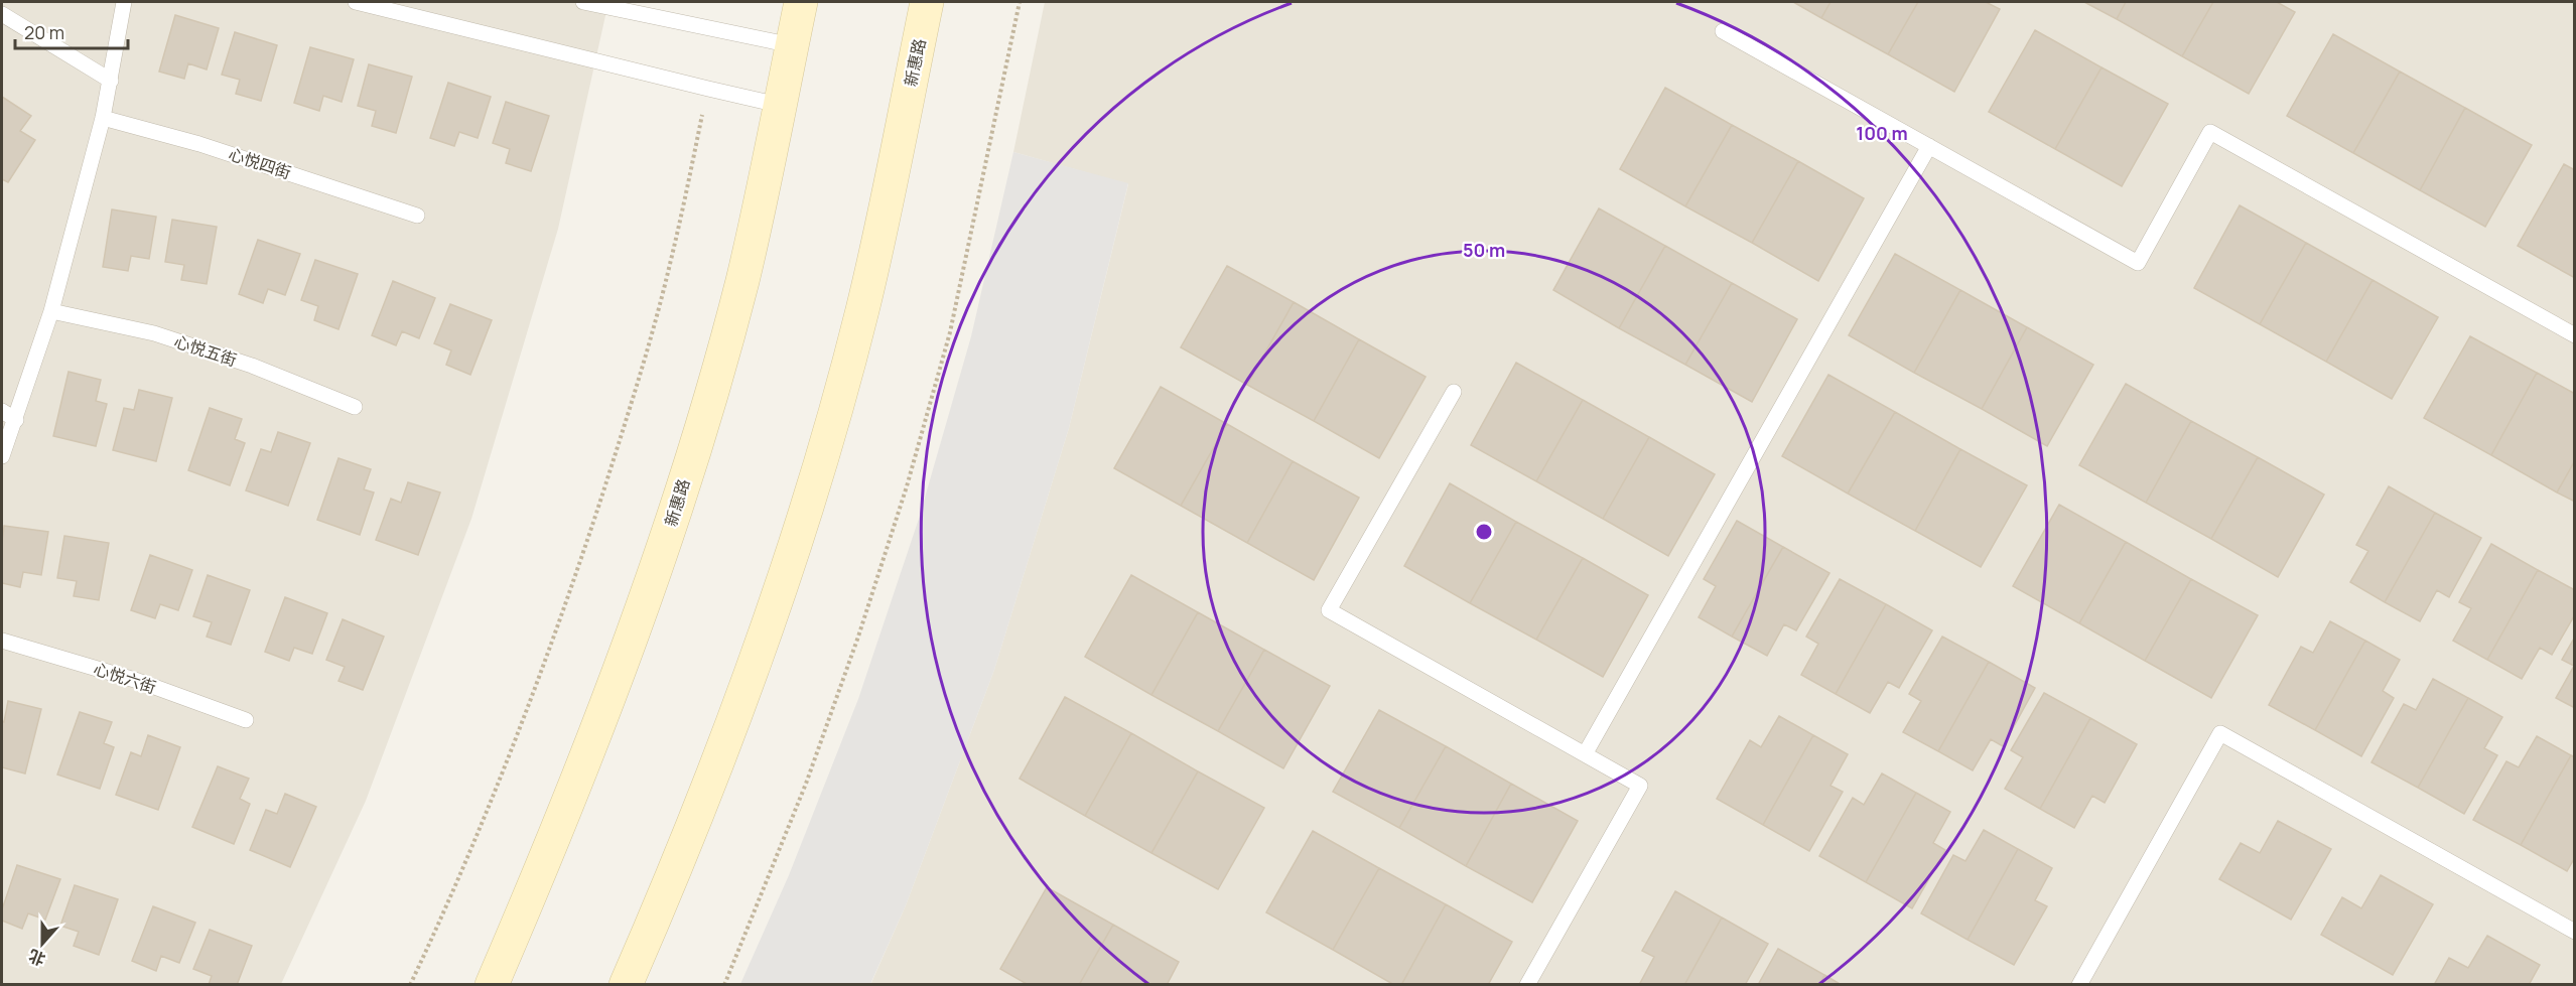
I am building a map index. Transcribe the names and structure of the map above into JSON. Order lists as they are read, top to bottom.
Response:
{
  "streets": {
    "main road": ["新惠路"],
    "lane": ["心悦四街", "心悦五街", "心悦六街"]
  },
  "scale_bar": "20 m",
  "north": "bottom",
  "rings": ["100 m", "50 m"]
}
